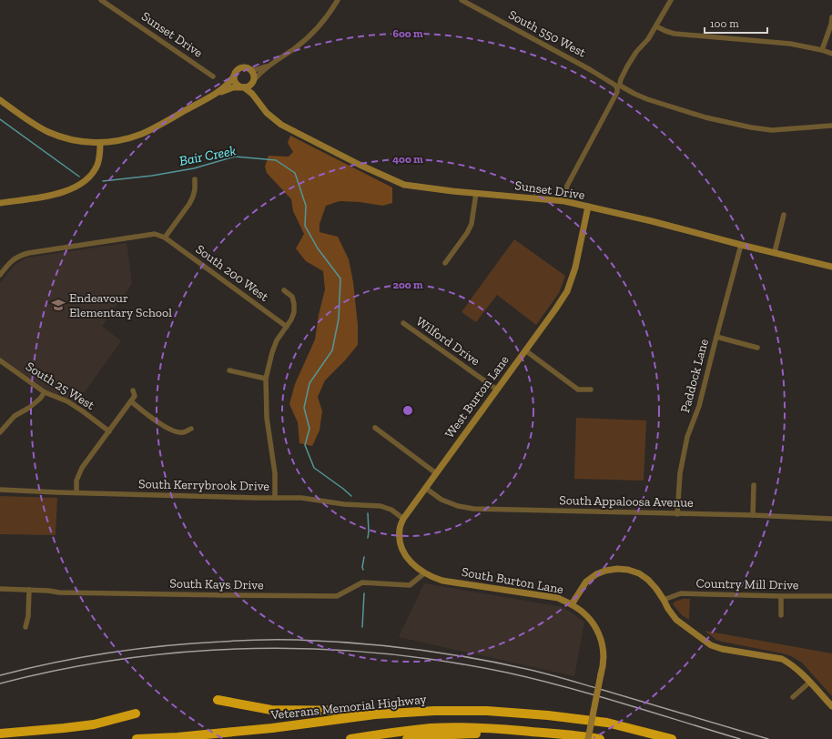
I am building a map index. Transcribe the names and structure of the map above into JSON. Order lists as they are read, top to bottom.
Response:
{
  "streets": {
    "highway": ["Veterans Memorial Highway"],
    "street": [
      "South 550 West",
      "Sunset Drive",
      "South 200 West",
      "Wilford Drive",
      "Paddock Lane",
      "South 25 West",
      "West Burton Lane",
      "South Kerrybrook Drive",
      "South Appaloosa Avenue",
      "South Burton Lane",
      "South Kays Drive",
      "Country Mill Drive"
    ]
  },
  "crossings": [
    ["Sunset Drive", "Paddock Lane"],
    ["Sunset Drive", "West Burton Lane"],
    ["Wilford Drive", "West Burton Lane"],
    ["Paddock Lane", "South Appaloosa Avenue"],
    ["West Burton Lane", "South Kerrybrook Drive"],
    ["West Burton Lane", "South Appaloosa Avenue"],
    ["West Burton Lane", "South Burton Lane"],
    ["West Burton Lane", "South Kays Drive"]
  ],
  "water": ["Bair Creek"],
  "places": {
    "school or university": ["Endeavour Elementary School"]
  },
  "scale_bar": "100 m",
  "rings": ["600 m", "400 m", "200 m"]
}
